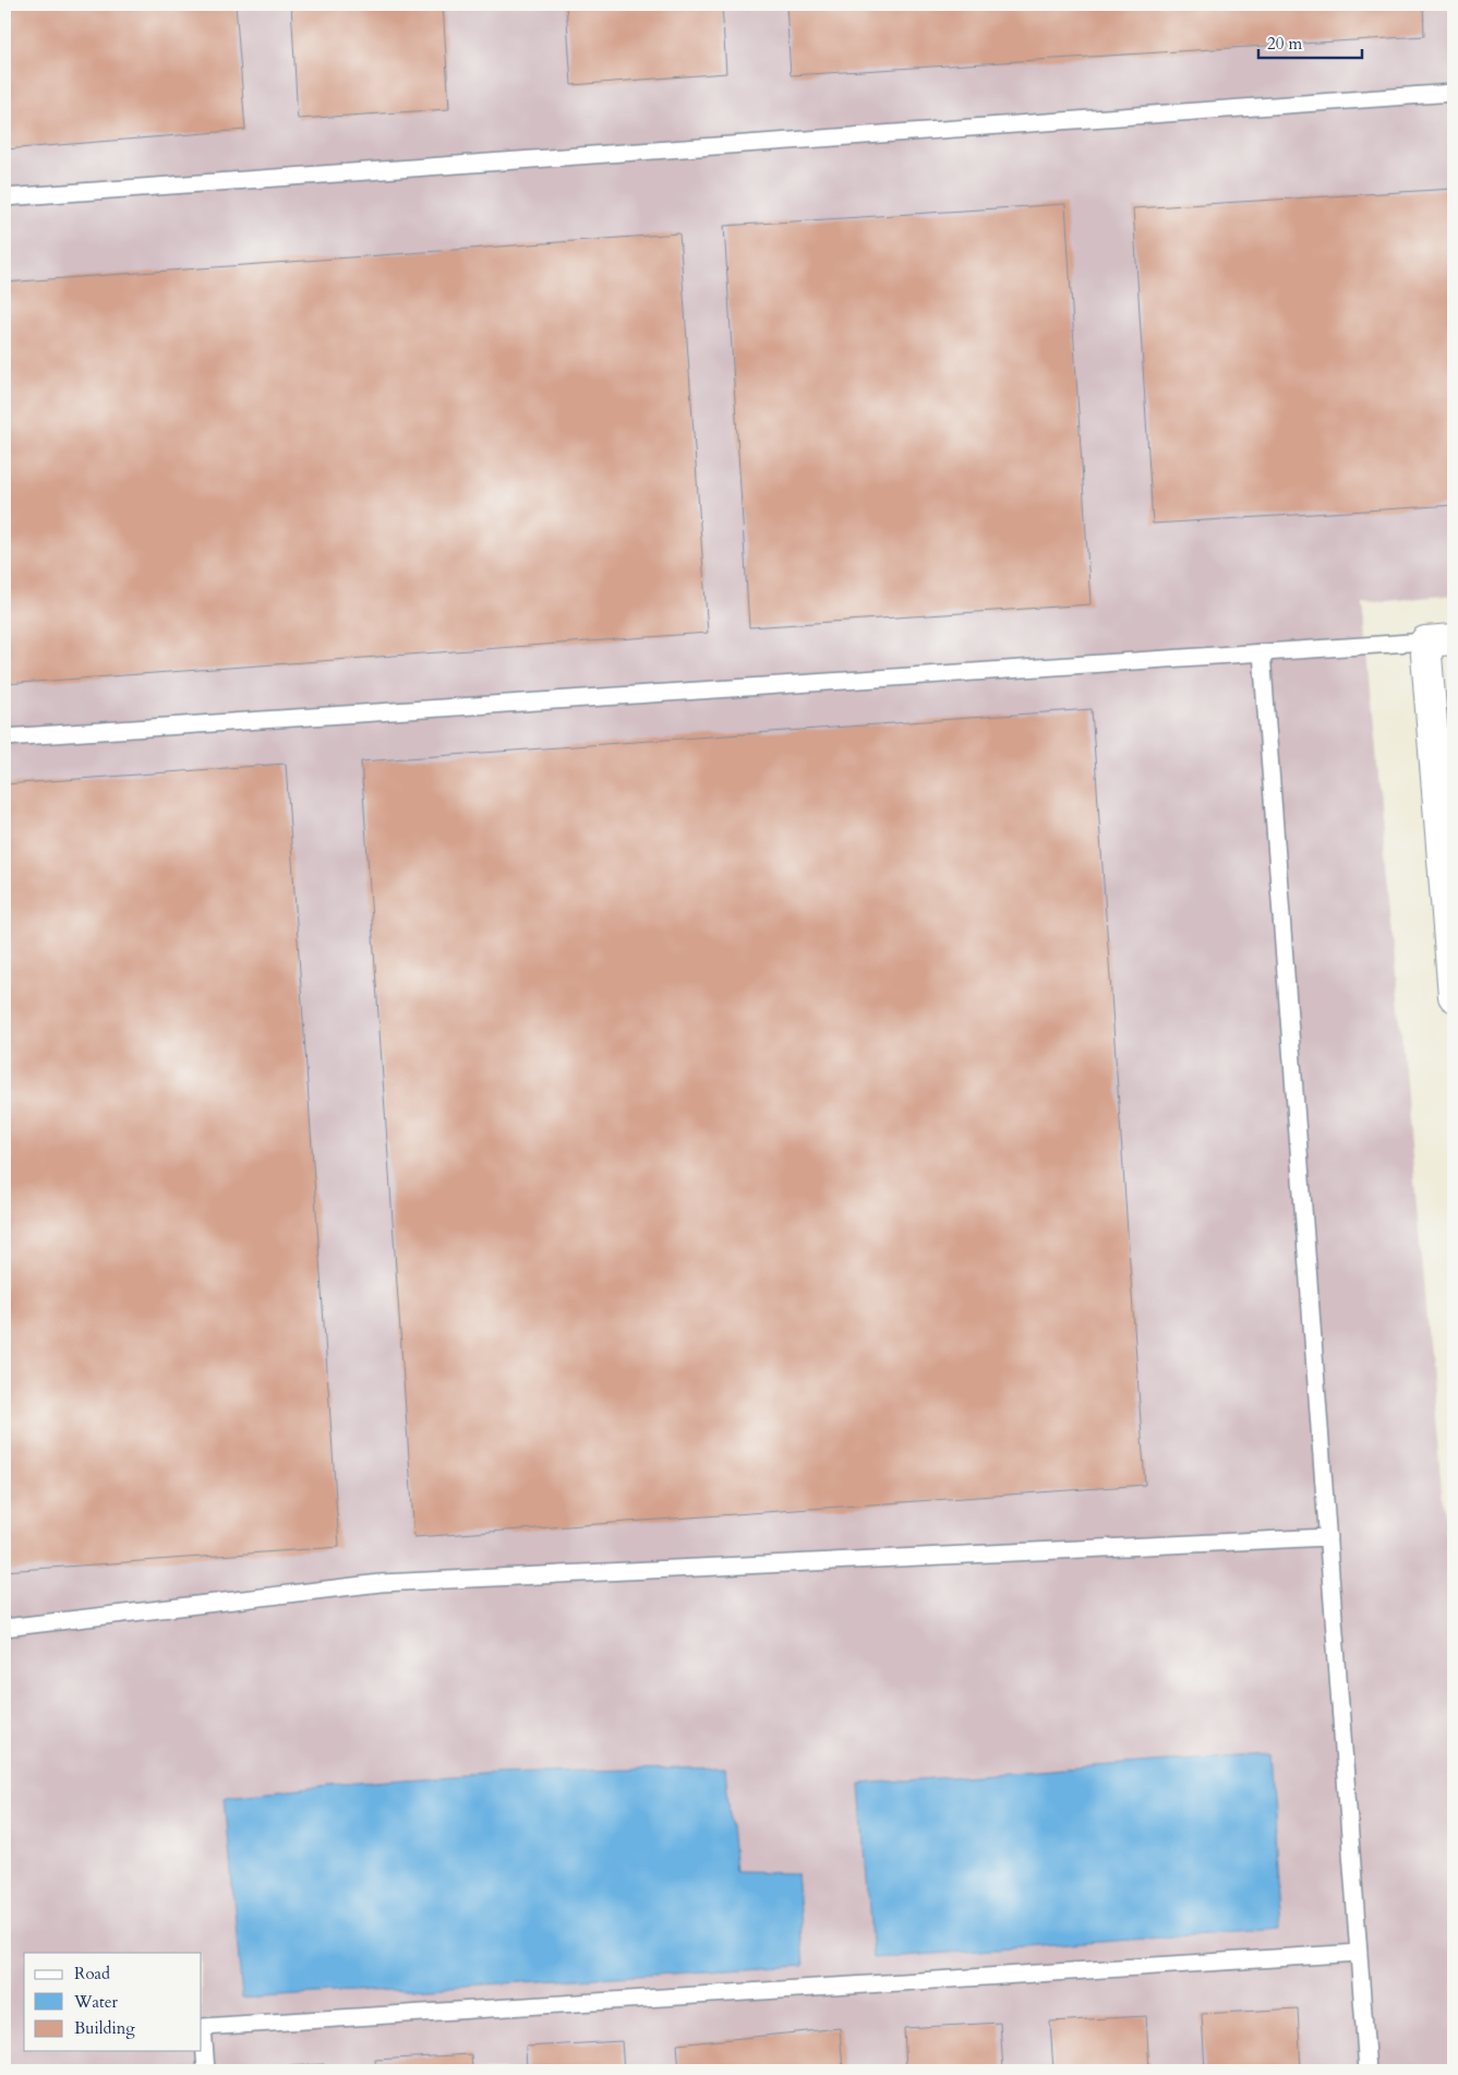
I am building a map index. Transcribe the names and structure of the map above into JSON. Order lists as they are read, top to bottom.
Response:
{
  "legend": ["Road", "Water", "Building"],
  "scale_bar": "20 m"
}
